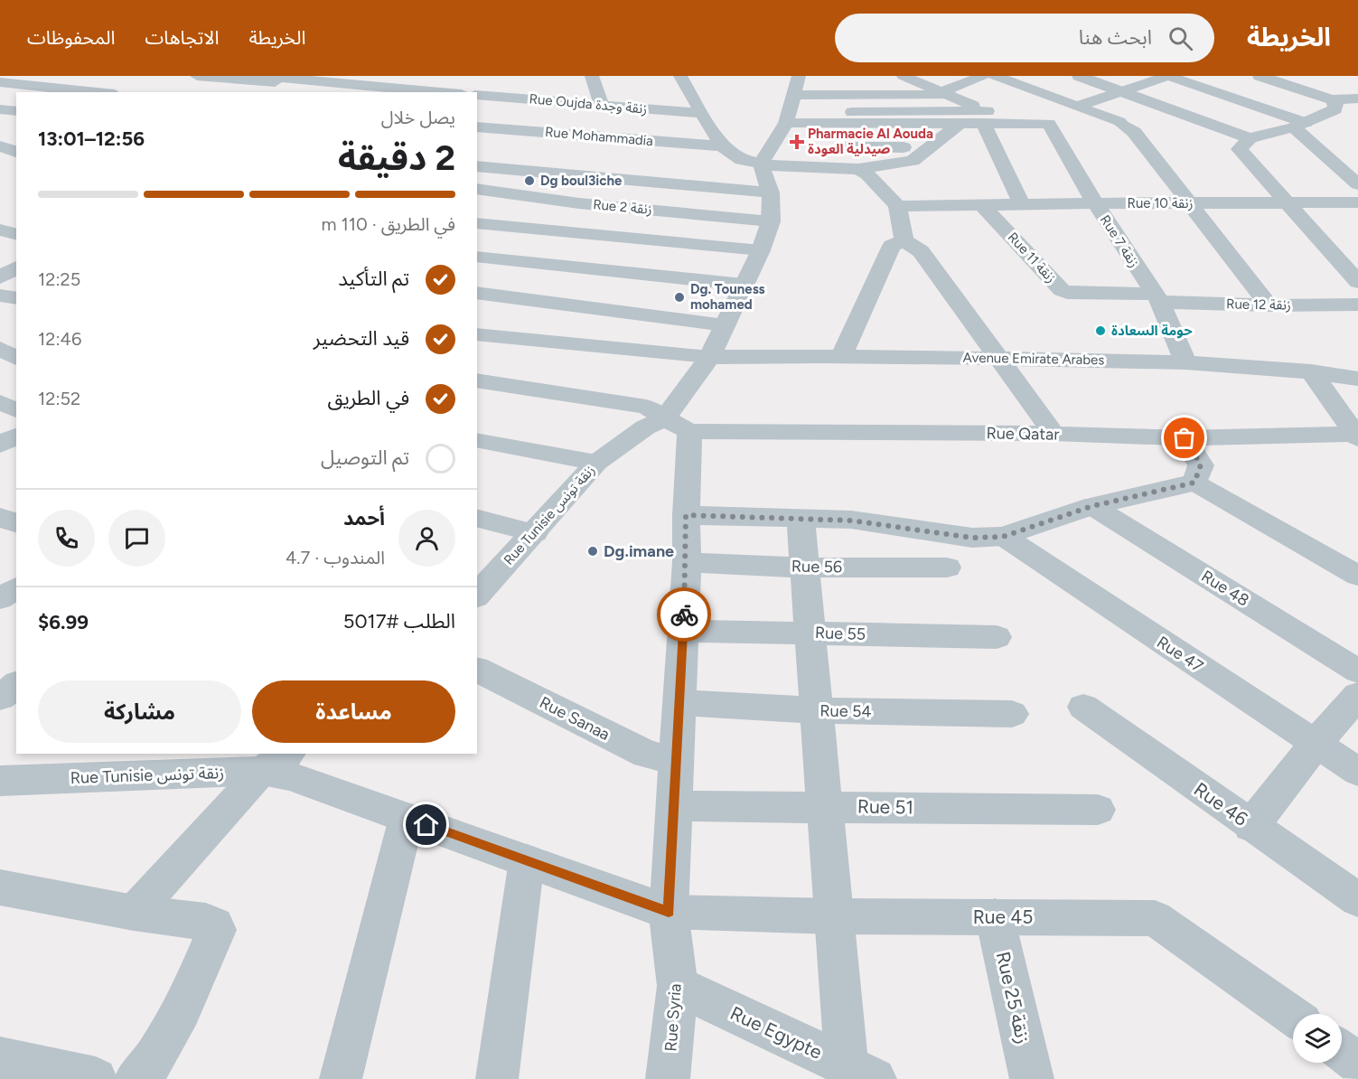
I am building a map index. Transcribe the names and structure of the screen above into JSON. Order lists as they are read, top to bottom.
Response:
{
  "streets": {
    "street": [
      "Rue Oujda زنقة وجدة",
      "Rue Mohammadia",
      "Rue 10 زنقة",
      "Rue 2 زنقة",
      "Rue 7 زنقة",
      "Rue 11 زنقة",
      "Rue 12 زنقة",
      "Avenue Emirate Arabes",
      "Rue Qatar",
      "Rue Tunisie زنقة تونس",
      "Rue 56",
      "Rue 48",
      "Rue 55",
      "Rue 47",
      "Rue 54",
      "Rue Sanaa",
      "Rue 46",
      "Rue 51",
      "Rue 45",
      "Rue 25 زنقة",
      "Rue Syria",
      "Rue Egypte"
    ]
  },
  "crossings": [
    ["Rue 10 زنقة", "Rue 7 زنقة"],
    ["Rue 10 زنقة", "Rue 11 زنقة"],
    ["Rue 2 زنقة", "Rue Tunisie زنقة تونس"],
    ["Rue 7 زنقة", "Rue 11 زنقة"],
    ["Rue 7 زنقة", "Rue 12 زنقة"],
    ["Rue 7 زنقة", "Avenue Emirate Arabes"],
    ["Rue 11 زنقة", "Rue 12 زنقة"],
    ["Avenue Emirate Arabes", "Rue Tunisie زنقة تونس"],
    ["Rue Qatar", "Rue Tunisie زنقة تونس"],
    ["Rue Qatar", "Rue Syria"],
    ["Rue Tunisie زنقة تونس", "Rue 45"],
    ["Rue Tunisie زنقة تونس", "Rue Syria"],
    ["Rue 56", "Rue Syria"],
    ["Rue 55", "Rue Syria"],
    ["Rue 54", "Rue Syria"],
    ["Rue Sanaa", "Rue Syria"],
    ["Rue 51", "Rue Syria"],
    ["Rue 45", "Rue 25 زنقة"],
    ["Rue 45", "Rue Syria"],
    ["Rue Syria", "Rue Egypte"]
  ],
  "places": {
    "health": ["Pharmacie Al Aouda صيدلية العودة"],
    "other": [
      "Dg boul3iche",
      "Dg. Touness mohamed",
      "حومة السعادة",
      "Dg.imane"
    ]
  },
  "page": {
    "header": "الخريطة",
    "search": "ابحث هنا",
    "nav": ["الخريطة", "الاتجاهات", "المحفوظات"],
    "heading": ["2 دقيقة", "يصل خلال", "12:56–13:01"],
    "panel": [
      "أحمد",
      "المندوب · 4.7",
      "الطلب #5017",
      "$6.99"
    ],
    "bar": "في الطريق · 110 m",
    "list": [
      ["تم التأكيد", "12:25"],
      ["قيد التحضير", "12:46"],
      ["في الطريق", "12:52"],
      "تم التوصيل"
    ],
    "buttons": ["مساعدة", "مشاركة"]
  }
}
